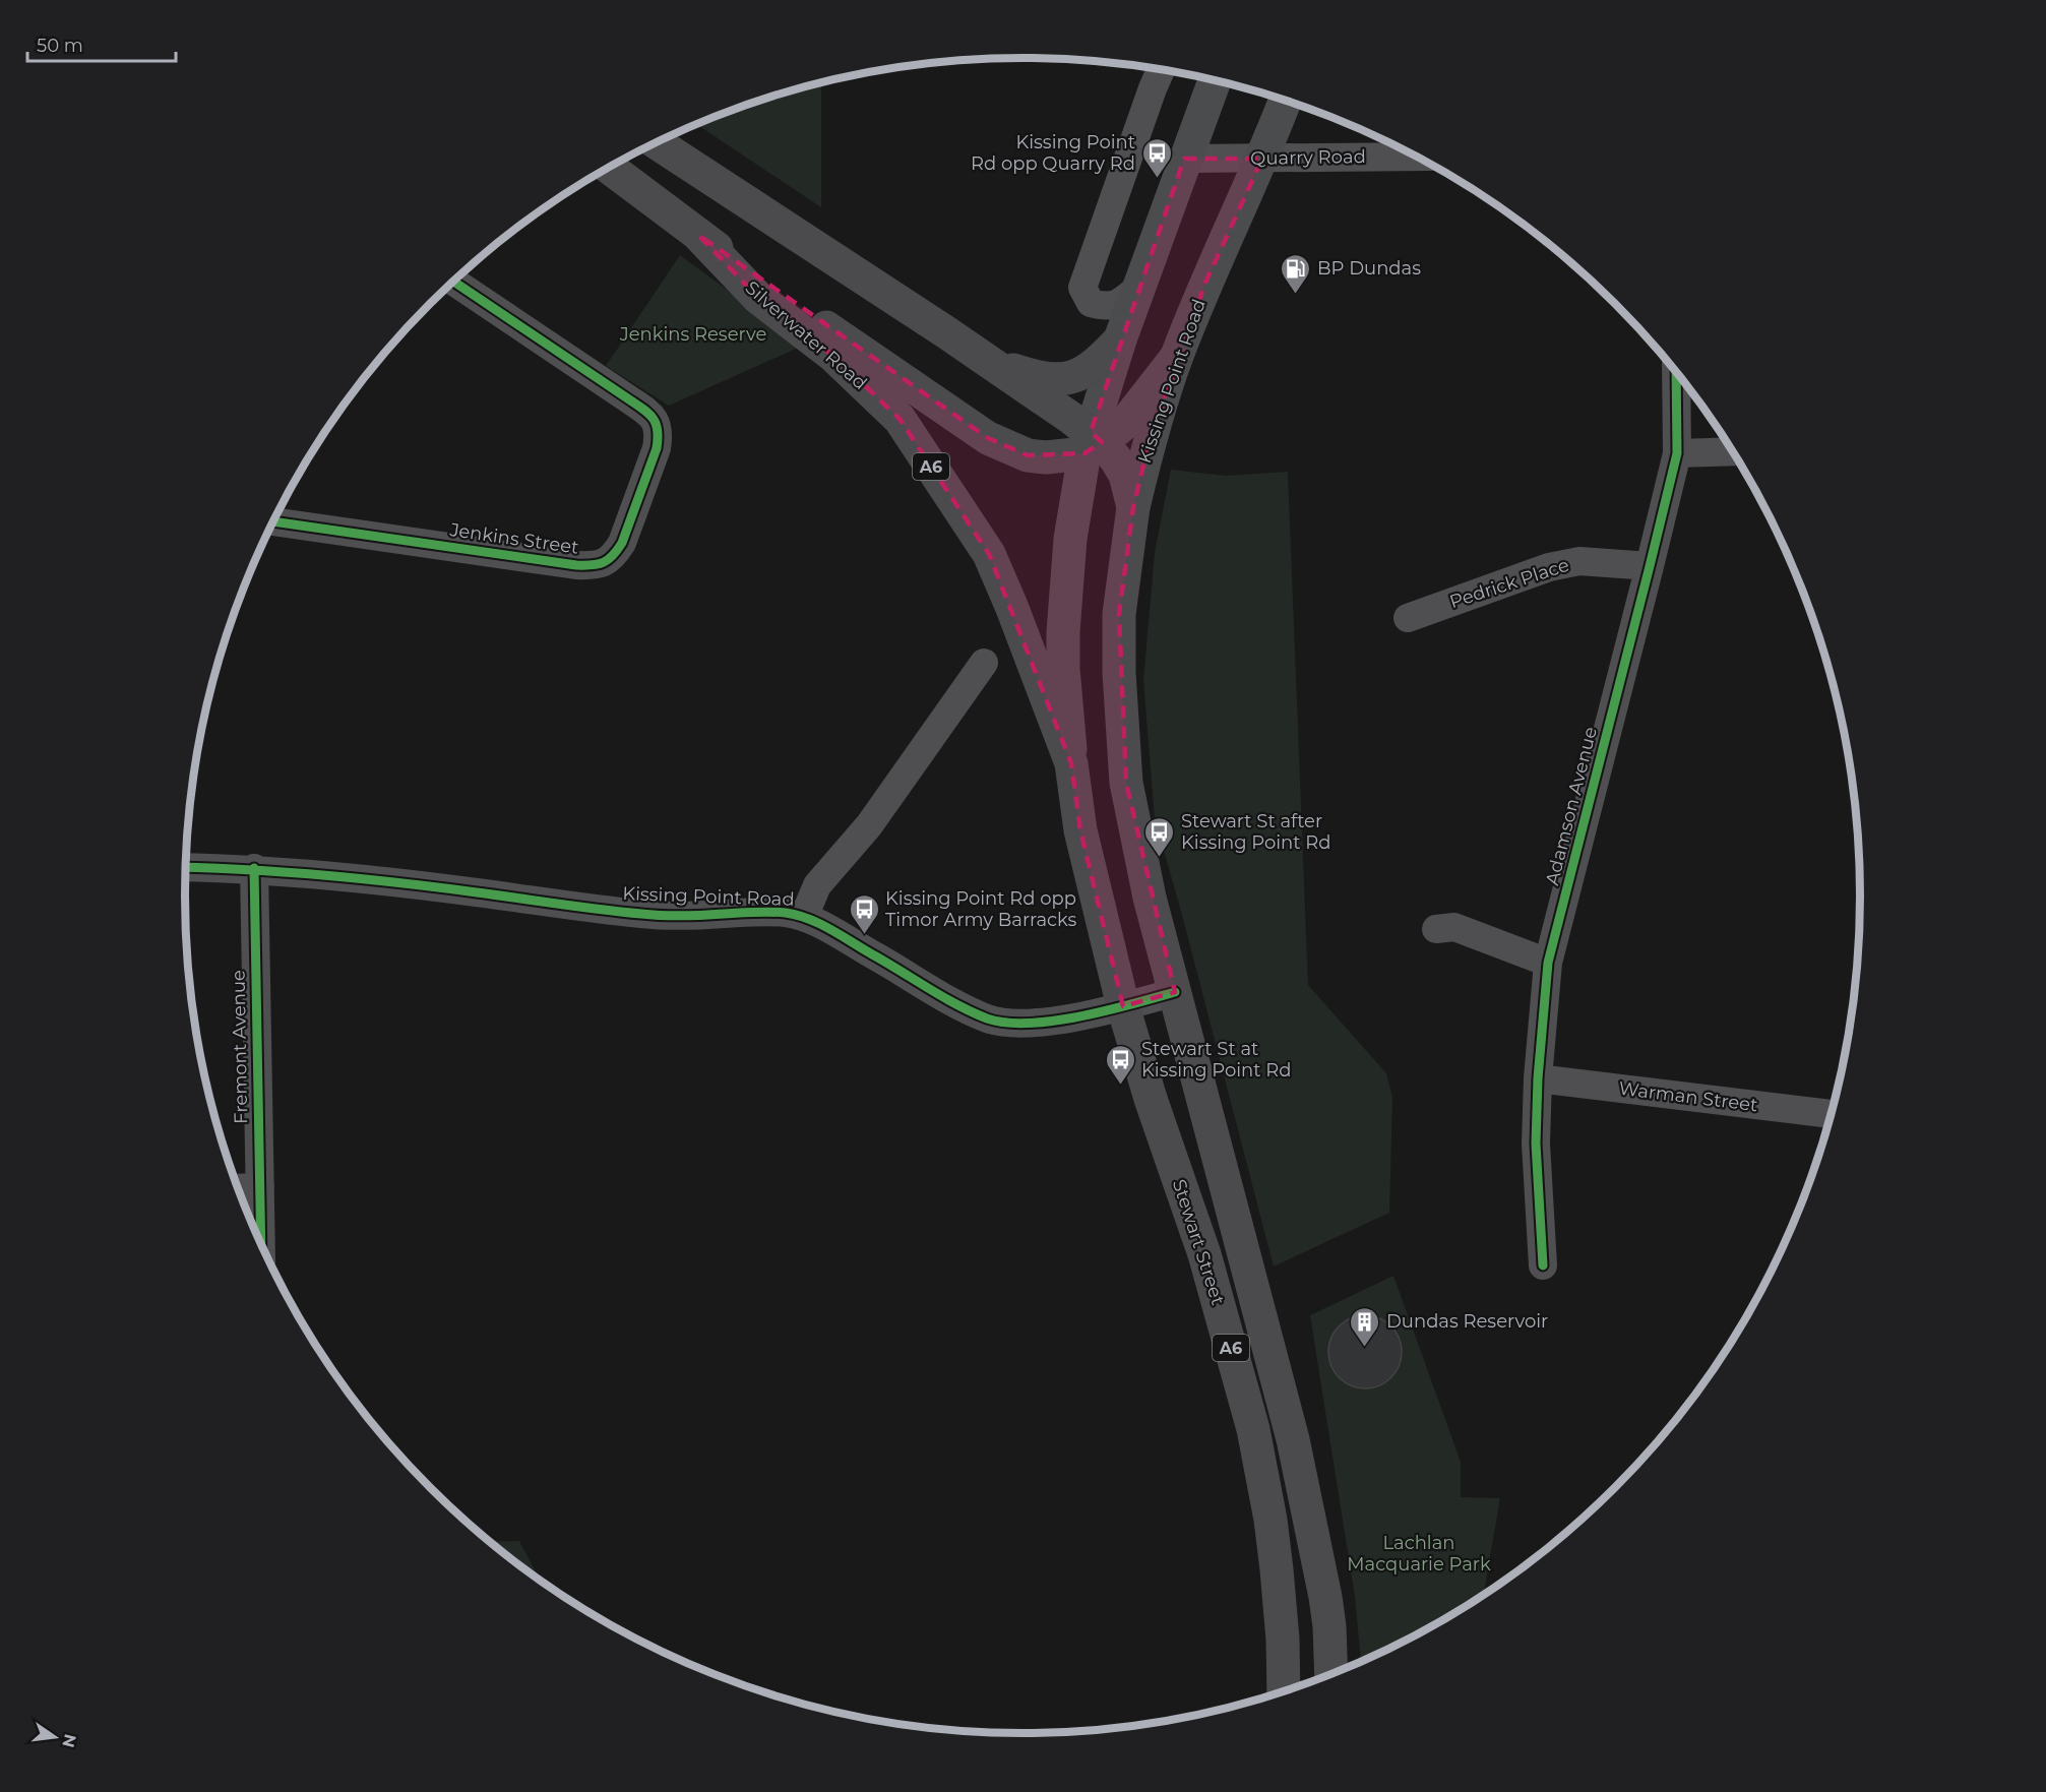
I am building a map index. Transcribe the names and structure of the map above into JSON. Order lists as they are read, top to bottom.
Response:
{
  "streets": {
    "highway": [
      "Silverwater Road",
      "Kissing Point Road",
      "A6",
      "Stewart Street"
    ],
    "street": [
      "Quarry Road",
      "Jenkins Street",
      "Pedrick Place",
      "Adamson Avenue",
      "Fremont Avenue",
      "Warman Street"
    ]
  },
  "crossings": [
    ["Quarry Road", "Kissing Point Road"],
    ["Silverwater Road", "A6"],
    ["Kissing Point Road", "A6"],
    ["Kissing Point Road", "Fremont Avenue"],
    ["Kissing Point Road", "Stewart Street"],
    ["A6", "Stewart Street"],
    ["Pedrick Place", "Adamson Avenue"],
    ["Adamson Avenue", "Warman Street"]
  ],
  "parks": ["Jenkins Reserve", "Lachlan Macquarie Park"],
  "places": {
    "bus stop": [
      "Kissing Point Rd opp Quarry Rd",
      "Stewart St after Kissing Point Rd",
      "Kissing Point Rd opp Timor Army Barracks",
      "Stewart St at Kissing Point Rd"
    ],
    "fuel station": ["BP Dundas"],
    "building": ["Dundas Reservoir"]
  },
  "scale_bar": "50 m",
  "north": "right"
}
